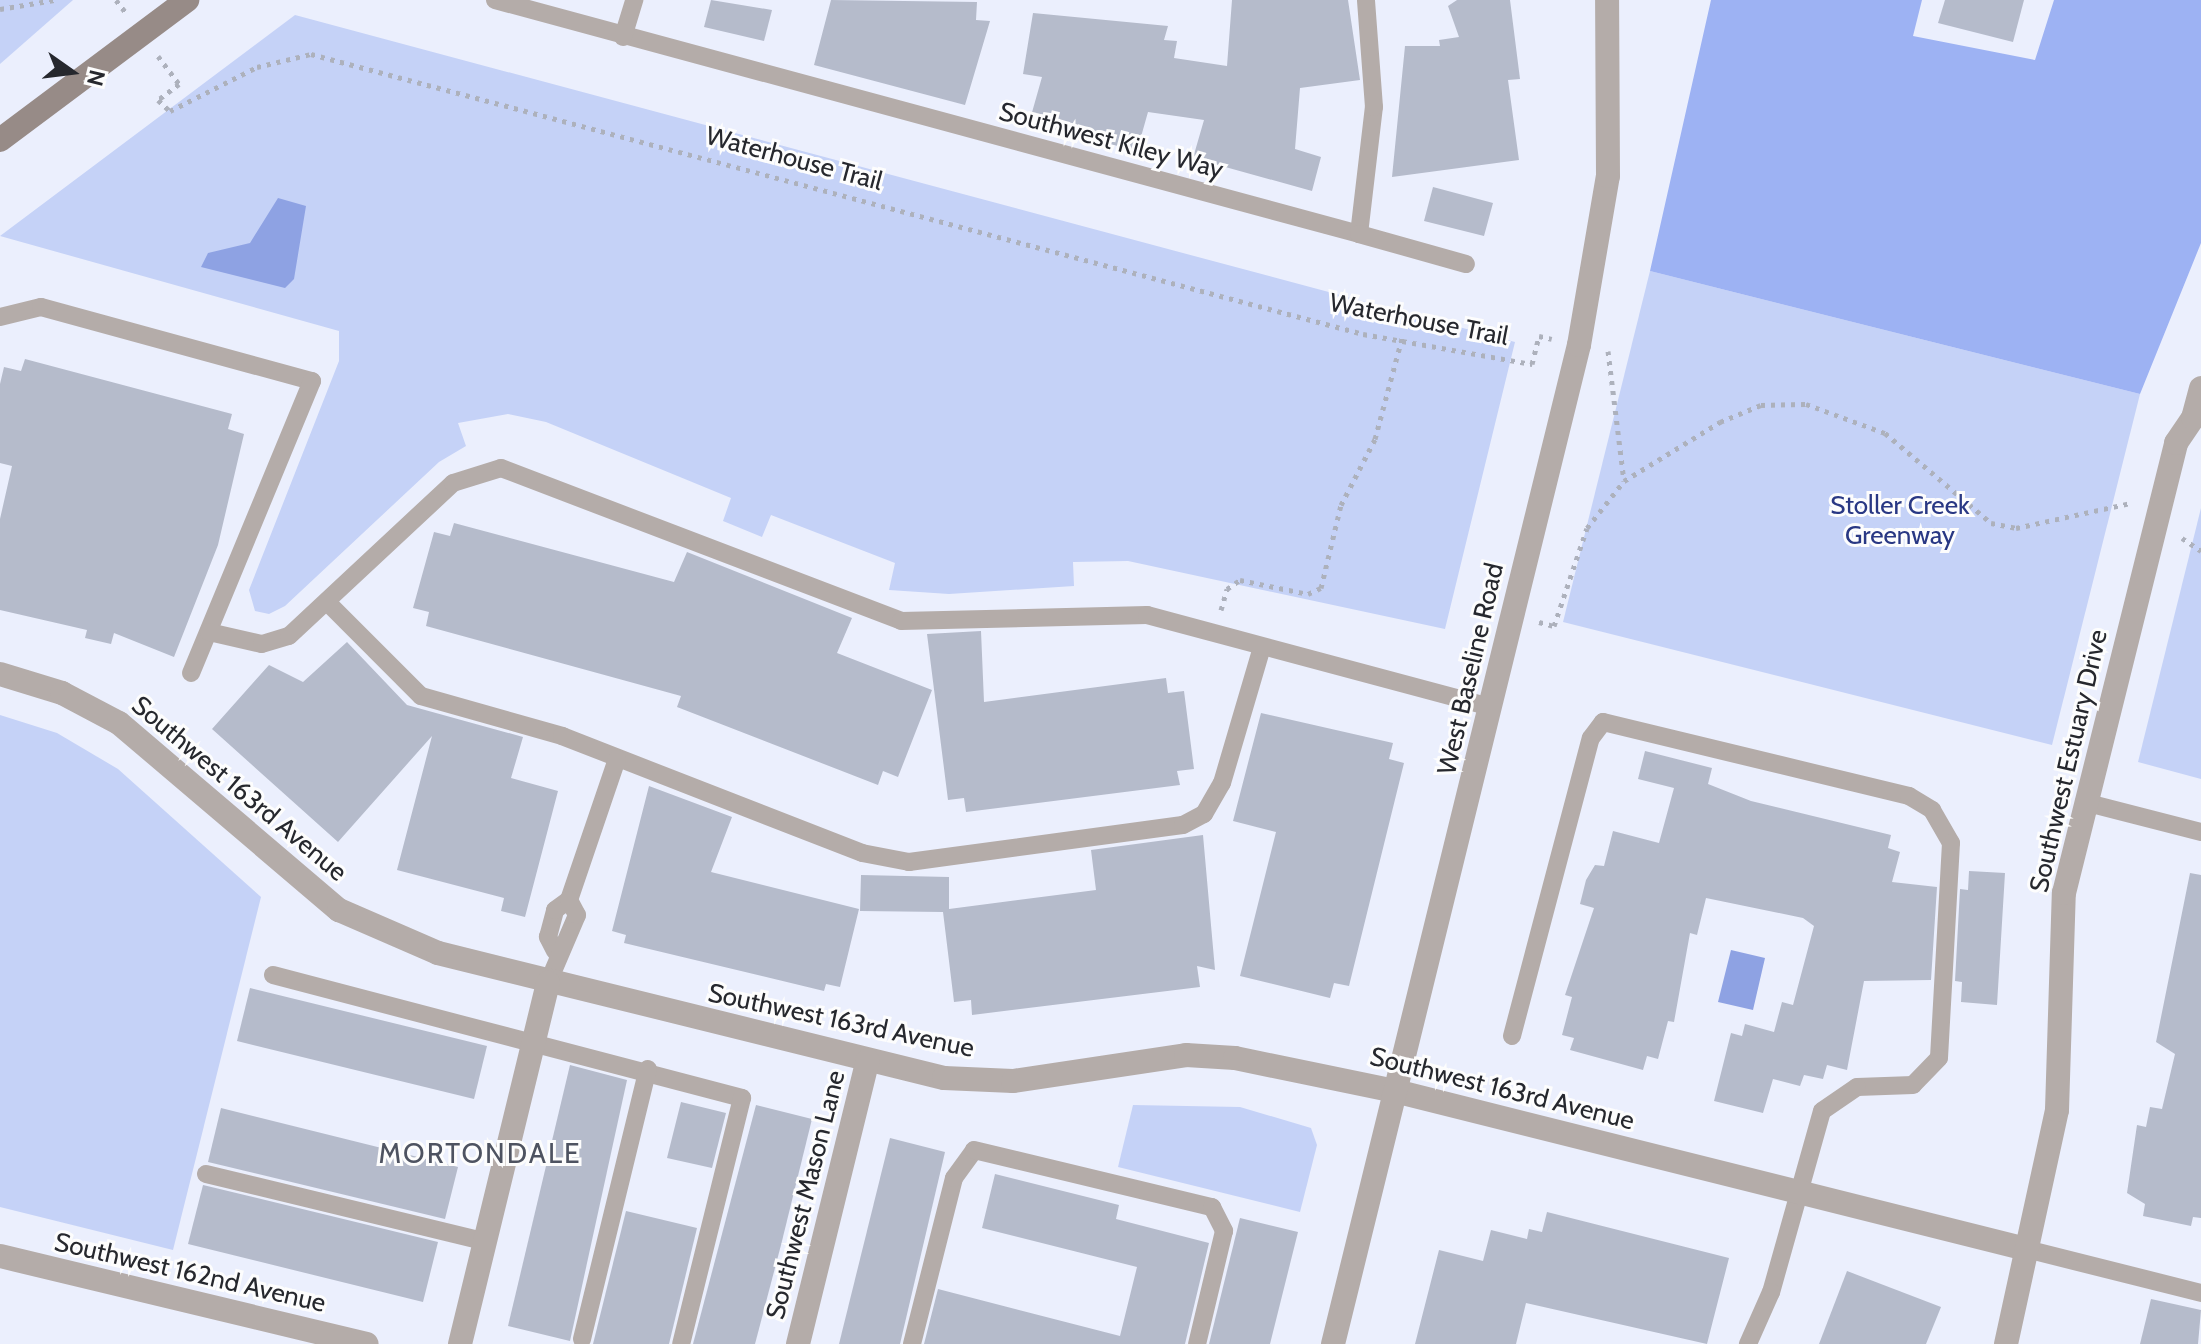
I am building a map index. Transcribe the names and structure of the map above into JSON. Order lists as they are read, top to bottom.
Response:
{
  "streets": {
    "street": [
      "West Baseline Road",
      "Southwest Estuary Drive",
      "Southwest 163rd Avenue",
      "Southwest Mason Lane",
      "Southwest 162nd Avenue"
    ],
    "lane": ["Southwest Kiley Way"],
    "path": ["Waterhouse Trail"]
  },
  "crossings": [
    ["West Baseline Road", "Southwest 163rd Avenue"],
    ["Southwest Estuary Drive", "Southwest 163rd Avenue"],
    ["Southwest 163rd Avenue", "Southwest Mason Lane"]
  ],
  "districts": ["MORTONDALE"],
  "parks": ["Stoller Creek Greenway"],
  "north": "right"
}
